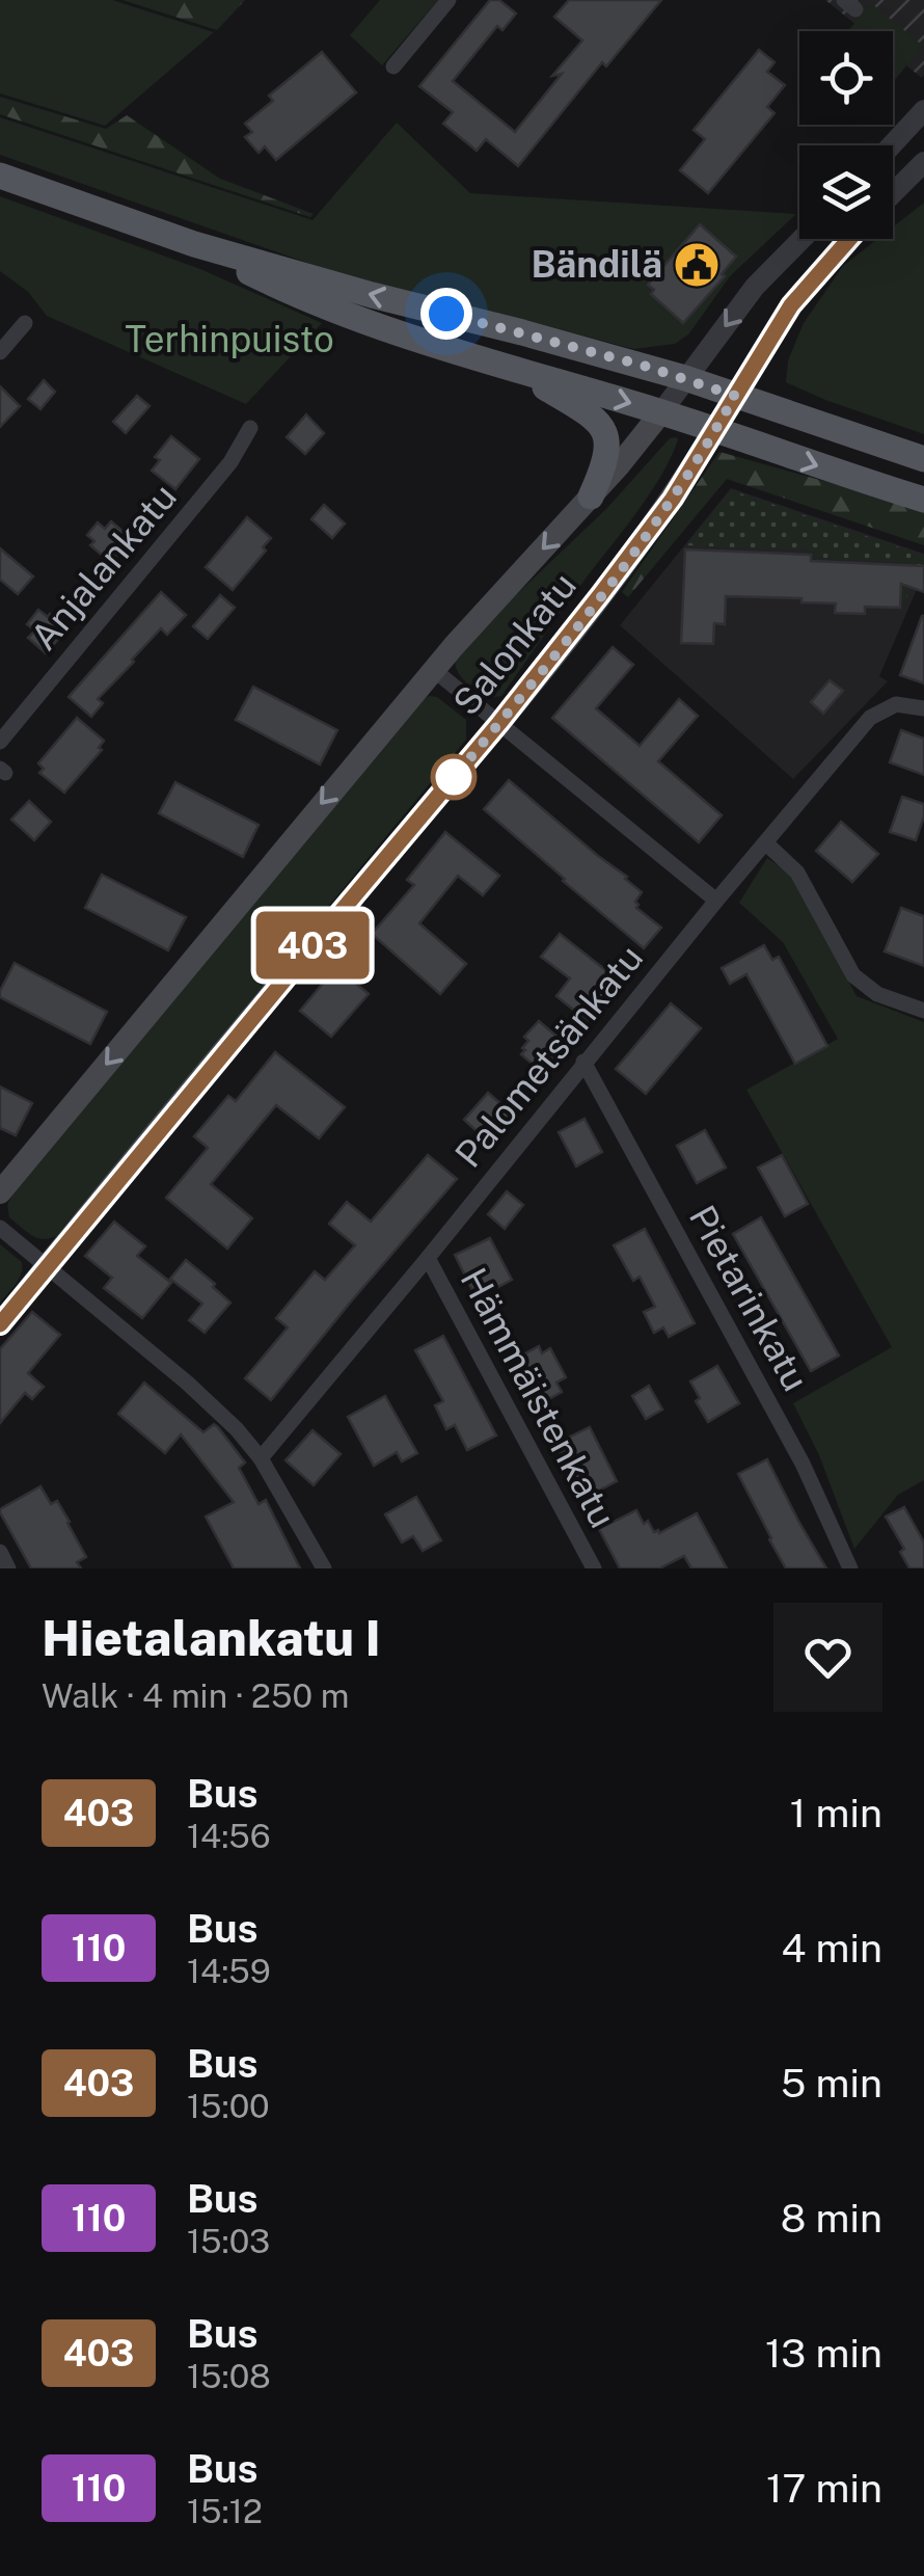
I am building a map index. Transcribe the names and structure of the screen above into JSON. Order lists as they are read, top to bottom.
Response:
{
  "streets": {
    "main road": ["Salonkatu"],
    "street": [
      "Anjalankatu",
      "Palometsänkatu",
      "Pietarinkatu",
      "Hämmäistenkatu"
    ]
  },
  "crossings": [
    ["Palometsänkatu", "Pietarinkatu"],
    ["Palometsänkatu", "Hämmäistenkatu"]
  ],
  "parks": ["Terhinpuisto"],
  "places": {
    "public building": ["Bändilä"]
  },
  "lines": ["bus line 403"],
  "page": {
    "on_map": "403",
    "heading": ["Hietalankatu I", "Walk · 4 min · 250 m"],
    "list": [
      {
        "mark": "403",
        "name": "Bus",
        "note": "14:56",
        "value": "1 min"
      },
      {
        "mark": "110",
        "name": "Bus",
        "note": "14:59",
        "value": "4 min"
      },
      {
        "mark": "403",
        "name": "Bus",
        "note": "15:00",
        "value": "5 min"
      },
      {
        "mark": "110",
        "name": "Bus",
        "note": "15:03",
        "value": "8 min"
      },
      {
        "mark": "403",
        "name": "Bus",
        "note": "15:08",
        "value": "13 min"
      },
      {
        "mark": "110",
        "name": "Bus",
        "note": "15:12",
        "value": "17 min"
      }
    ]
  }
}
